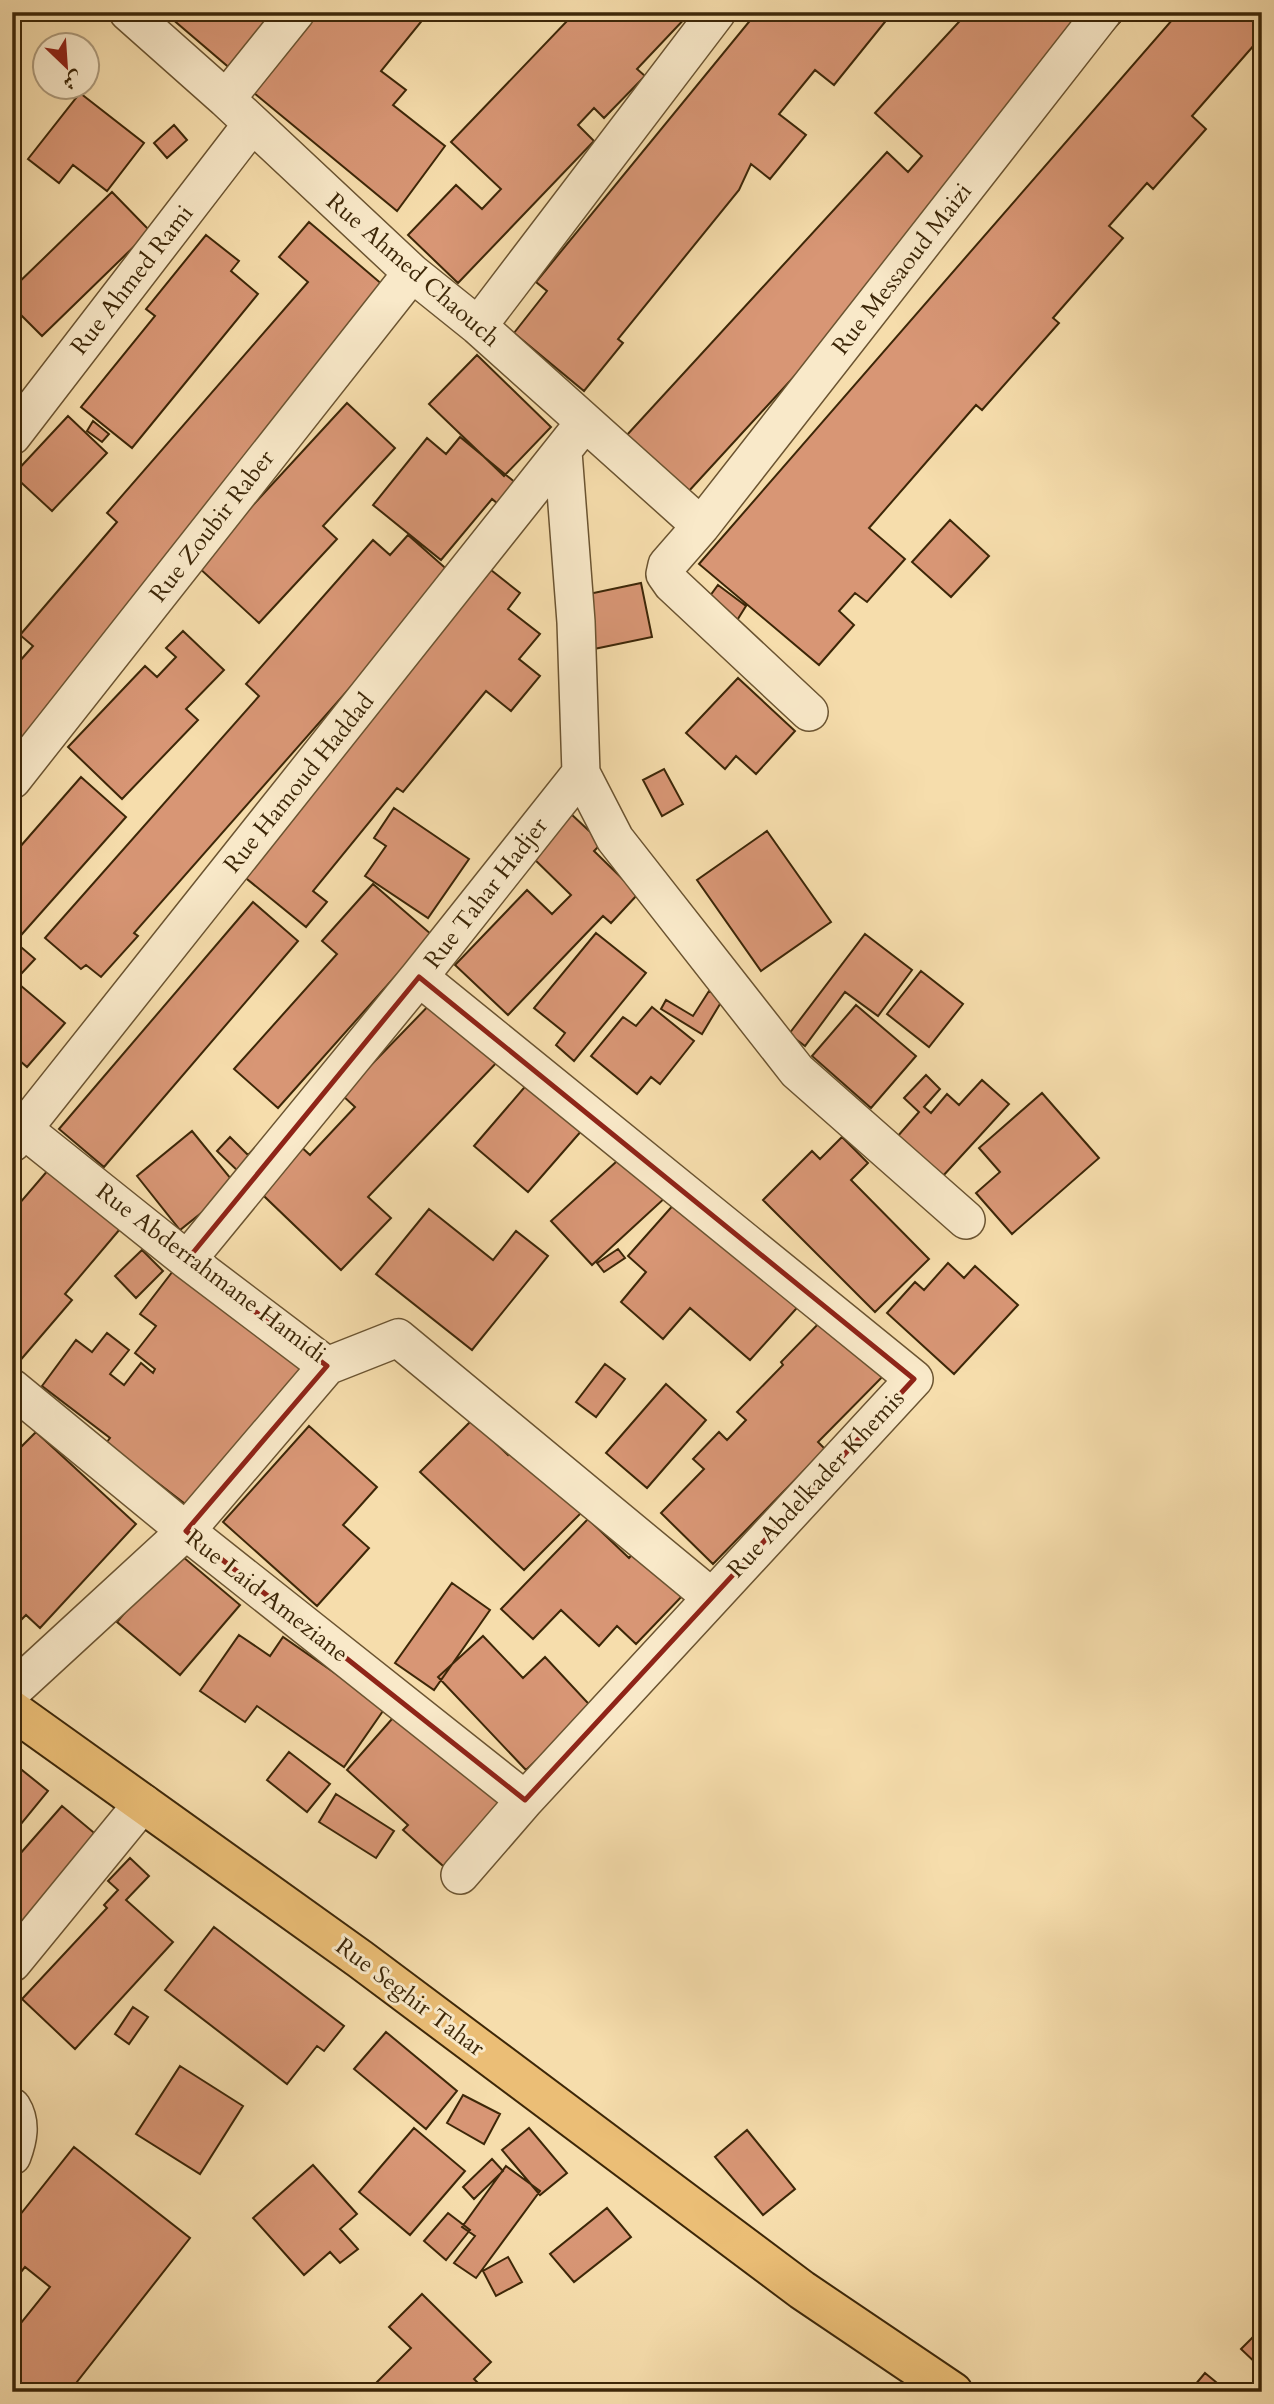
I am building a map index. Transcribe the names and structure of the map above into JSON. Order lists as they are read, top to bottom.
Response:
{
  "streets": {
    "main road": ["Rue Seghir Tahar"],
    "street": [
      "Rue Messaoud Maizi",
      "Rue Ahmed Chaouch",
      "Rue Ahmed Rami",
      "Rue Zoubir Raber",
      "Rue Hamoud Haddad",
      "Rue Tahar Hadjer",
      "Rue Abderrahmane Hamidi",
      "Rue Abdelkader Khemis",
      "Rue Laid Ameziane"
    ]
  },
  "crossings": [
    ["Rue Messaoud Maizi", "Rue Ahmed Chaouch"],
    ["Rue Ahmed Chaouch", "Rue Ahmed Rami"],
    ["Rue Ahmed Chaouch", "Rue Zoubir Raber"],
    ["Rue Ahmed Chaouch", "Rue Hamoud Haddad"],
    ["Rue Hamoud Haddad", "Rue Abderrahmane Hamidi"],
    ["Rue Tahar Hadjer", "Rue Abderrahmane Hamidi"],
    ["Rue Tahar Hadjer", "Rue Abdelkader Khemis"],
    ["Rue Abderrahmane Hamidi", "Rue Abdelkader Khemis"],
    ["Rue Abdelkader Khemis", "Rue Laid Ameziane"]
  ],
  "north": "bottom right"
}
